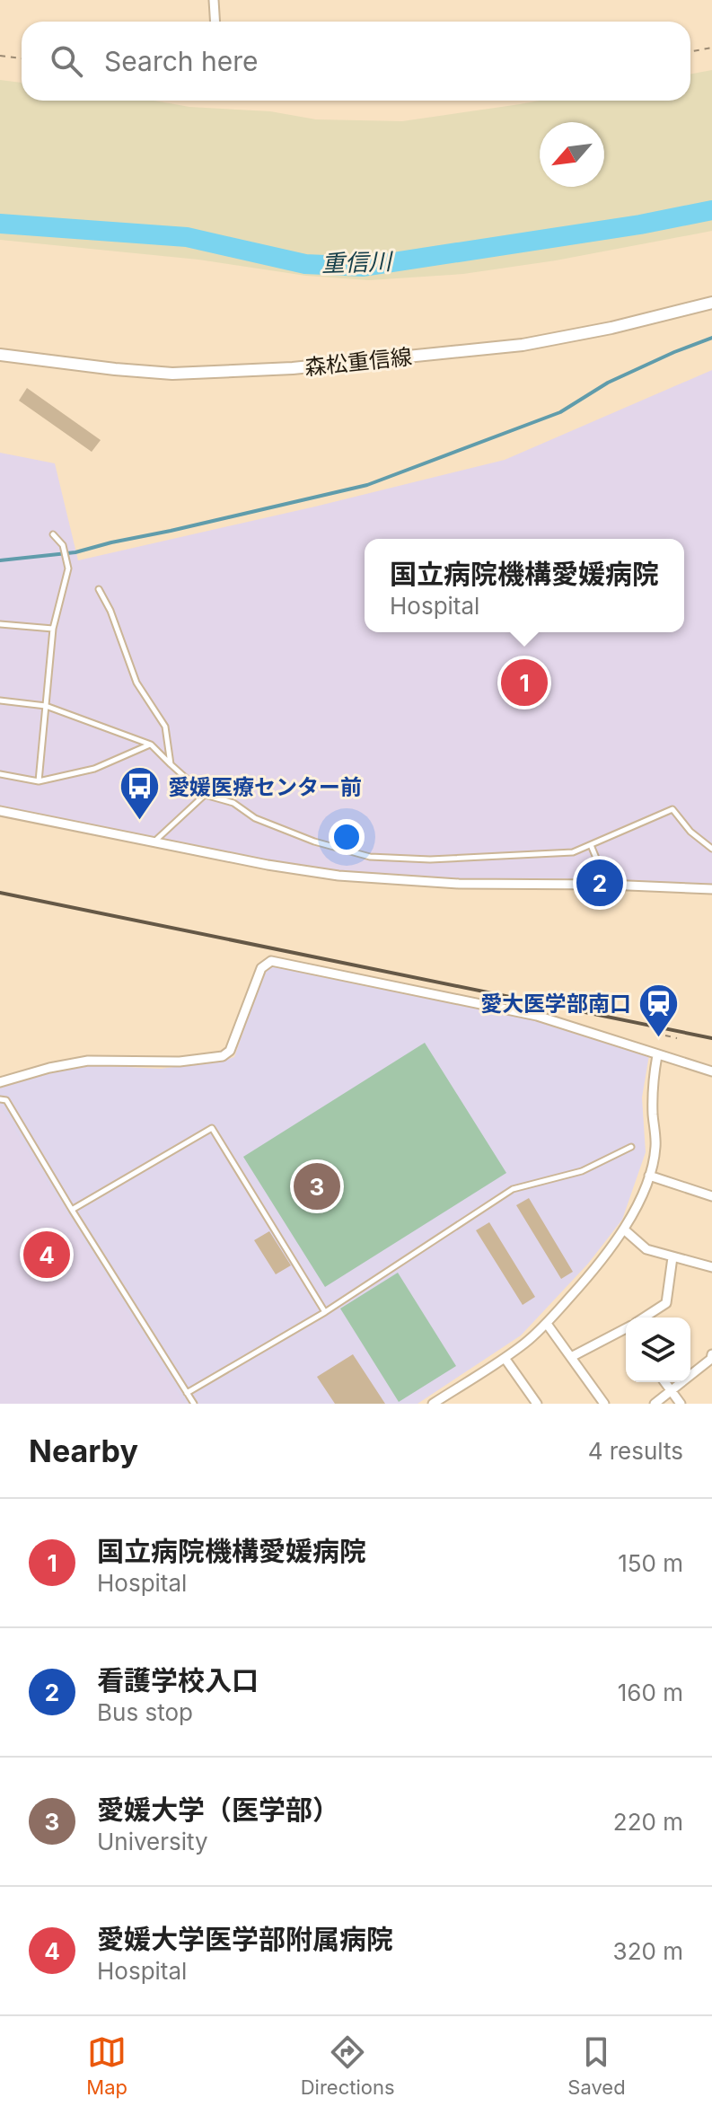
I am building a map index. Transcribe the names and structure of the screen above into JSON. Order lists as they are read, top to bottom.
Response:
{
  "streets": {
    "main road": ["森松重信線"]
  },
  "water": ["重信川"],
  "places": {
    "bus stop": ["愛媛医療センター前"],
    "station": ["愛大医学部南口"]
  },
  "north": "bottom left",
  "page": {
    "search": "Search here",
    "popup": ["国立病院機構愛媛病院", "Hospital"],
    "pins": [
      "1",
      "2",
      "3",
      "4"
    ],
    "heading": ["Nearby", "4 results"],
    "list": [
      {
        "mark": "1",
        "name": "国立病院機構愛媛病院",
        "note": "Hospital",
        "value": "150 m"
      },
      {
        "mark": "2",
        "name": "看護学校入口",
        "note": "Bus stop",
        "value": "160 m"
      },
      {
        "mark": "3",
        "name": "愛媛大学（医学部）",
        "note": "University",
        "value": "220 m"
      },
      {
        "mark": "4",
        "name": "愛媛大学医学部附属病院",
        "note": "Hospital",
        "value": "320 m"
      }
    ],
    "nav": ["Map", "Directions", "Saved"]
  }
}
